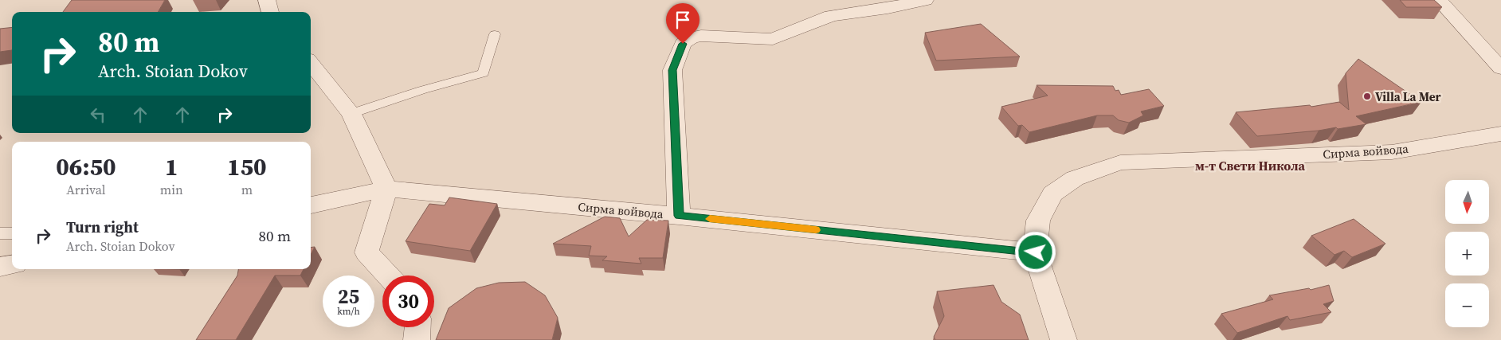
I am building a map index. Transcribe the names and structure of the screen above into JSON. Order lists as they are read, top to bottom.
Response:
{
  "streets": {
    "street": ["Сирма войвода"]
  },
  "districts": ["м-т Свети Никола"],
  "places": ["Villa La Mer"],
  "north": "bottom",
  "page": {
    "turn": ["80 m", "Arch. Stoian Dokov"],
    "eta": [
      "06:50",
      "Arrival",
      "1",
      "min",
      "150",
      "m"
    ],
    "map_buttons": ["+", "−"],
    "list": [
      {
        "name": "Turn right",
        "note": "Arch. Stoian Dokov",
        "value": "80 m"
      }
    ],
    "speed": "25 km/h",
    "limit": "30"
  }
}
